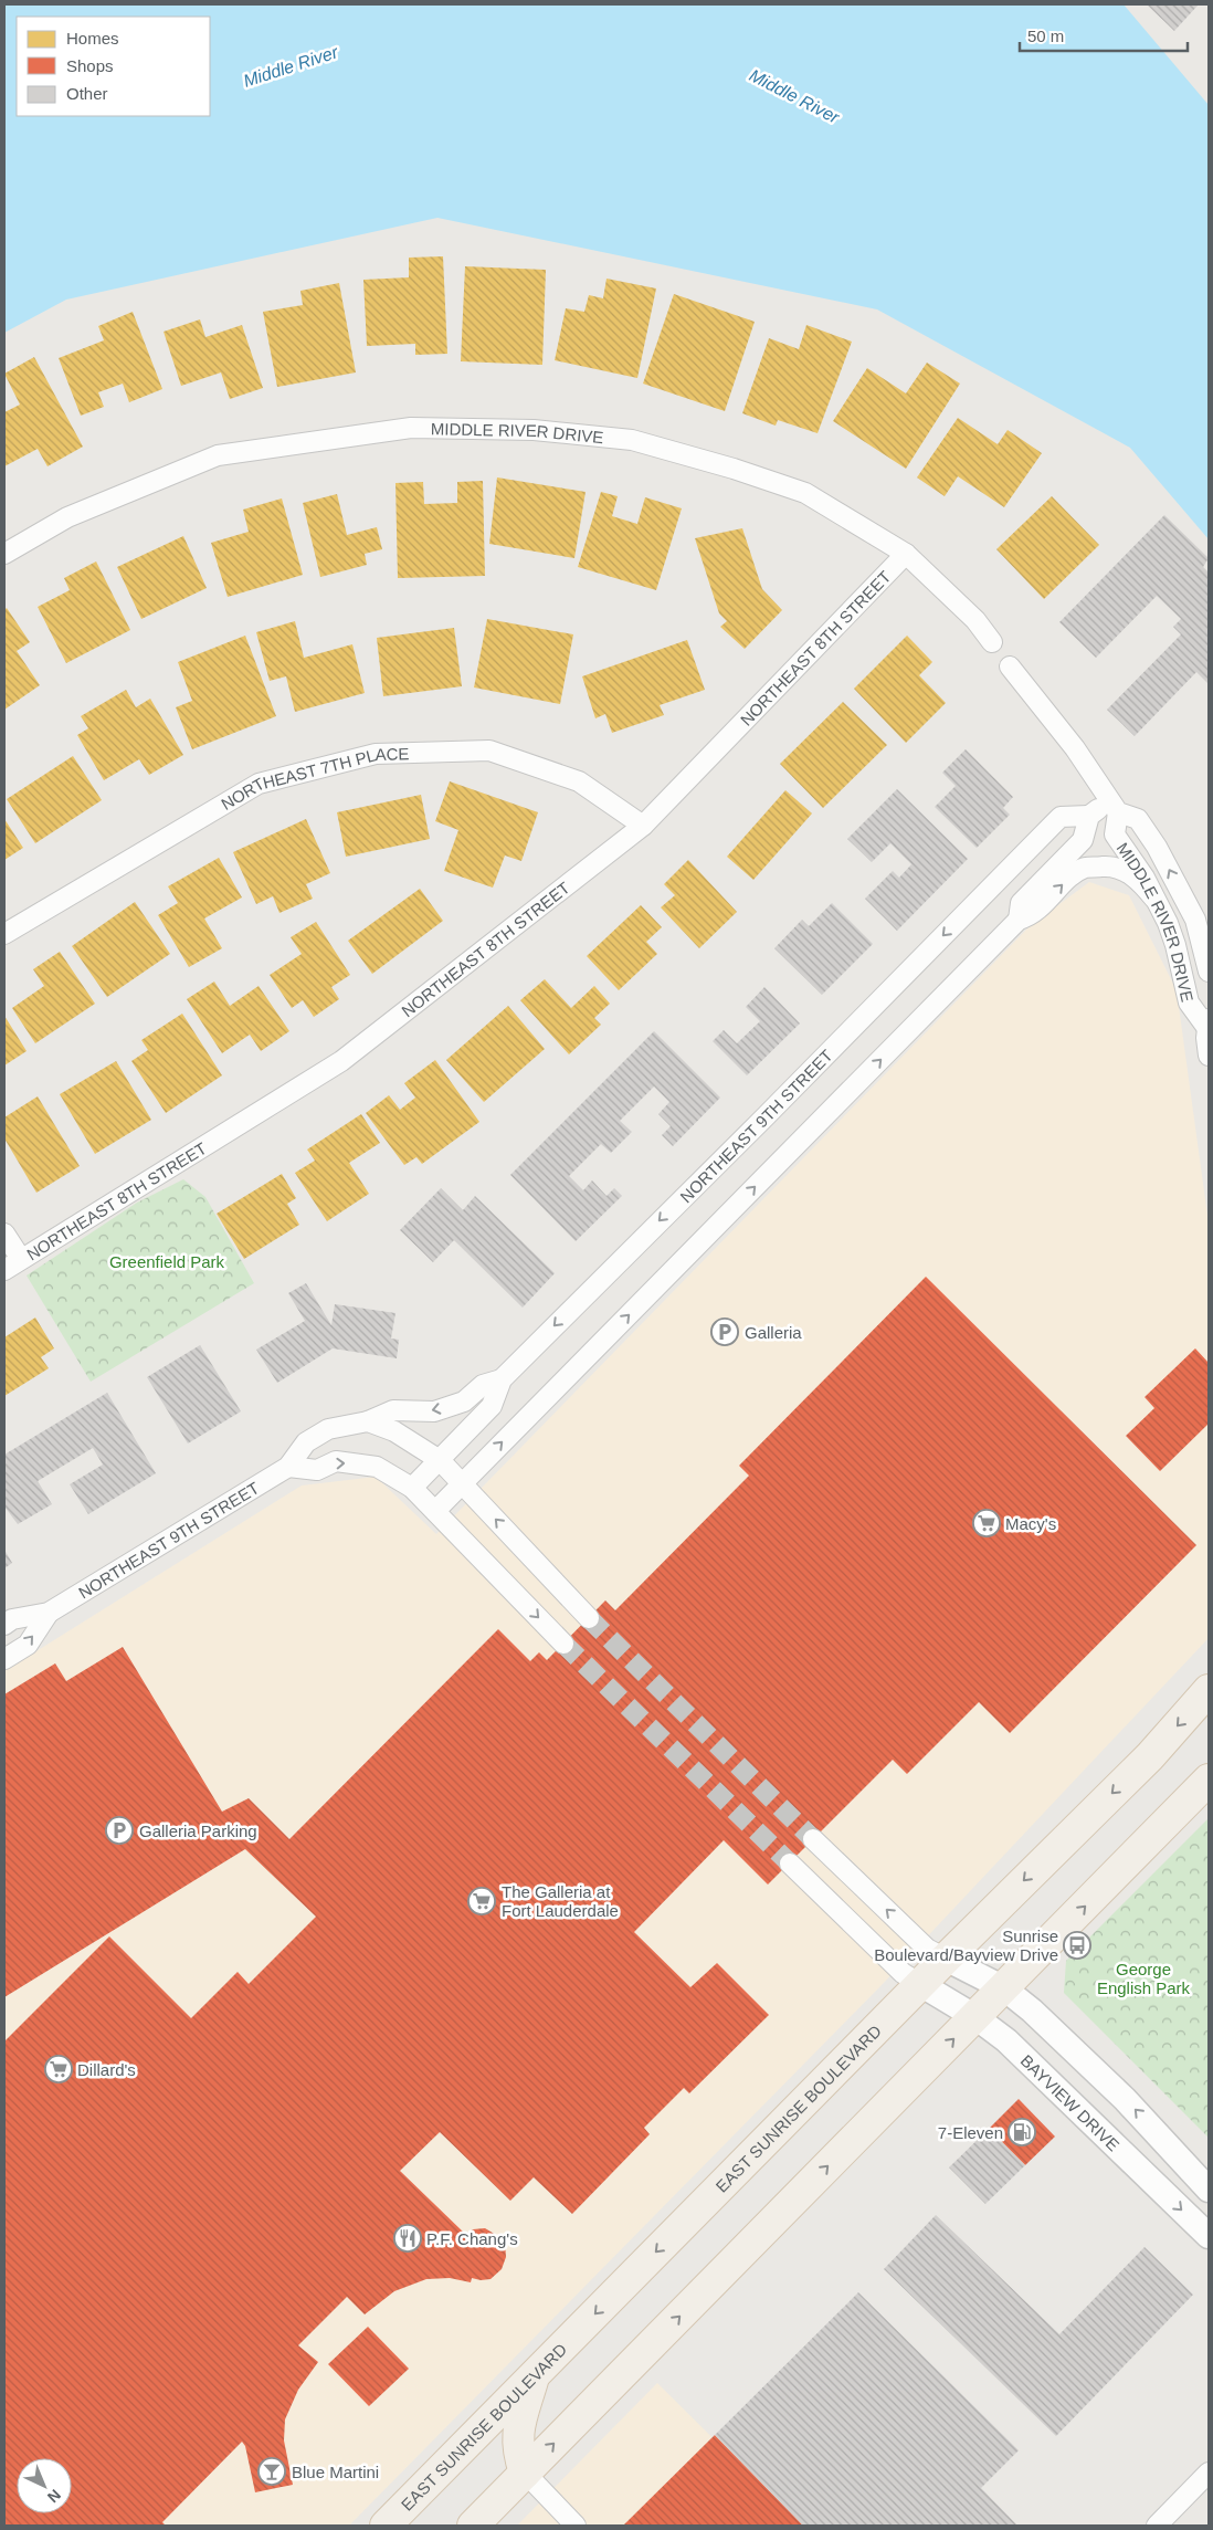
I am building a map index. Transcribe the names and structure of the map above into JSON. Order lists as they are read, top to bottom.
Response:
{
  "streets": {
    "main road": ["EAST SUNRISE BOULEVARD"],
    "street": [
      "MIDDLE RIVER DRIVE",
      "NORTHEAST 8TH STREET",
      "NORTHEAST 7TH PLACE",
      "NORTHEAST 9TH STREET",
      "BAYVIEW DRIVE"
    ]
  },
  "crossings": [
    ["MIDDLE RIVER DRIVE", "NORTHEAST 8TH STREET"],
    ["NORTHEAST 8TH STREET", "NORTHEAST 7TH PLACE"],
    ["BAYVIEW DRIVE", "EAST SUNRISE BOULEVARD"]
  ],
  "water": ["Middle River"],
  "parks": ["Greenfield Park", "George English Park"],
  "places": {
    "parking": ["Galleria", "Galleria Parking"],
    "supermarket": ["Macy's", "The Galleria at Fort Lauderdale", "Dillard's"],
    "bus stop": ["Sunrise Boulevard/Bayview Drive"],
    "fuel station": ["7-Eleven"],
    "restaurant": ["P.F. Chang's"],
    "bar": ["Blue Martini"]
  },
  "legend": ["Homes", "Shops", "Other"],
  "scale_bar": "50 m",
  "north": "bottom right"
}
